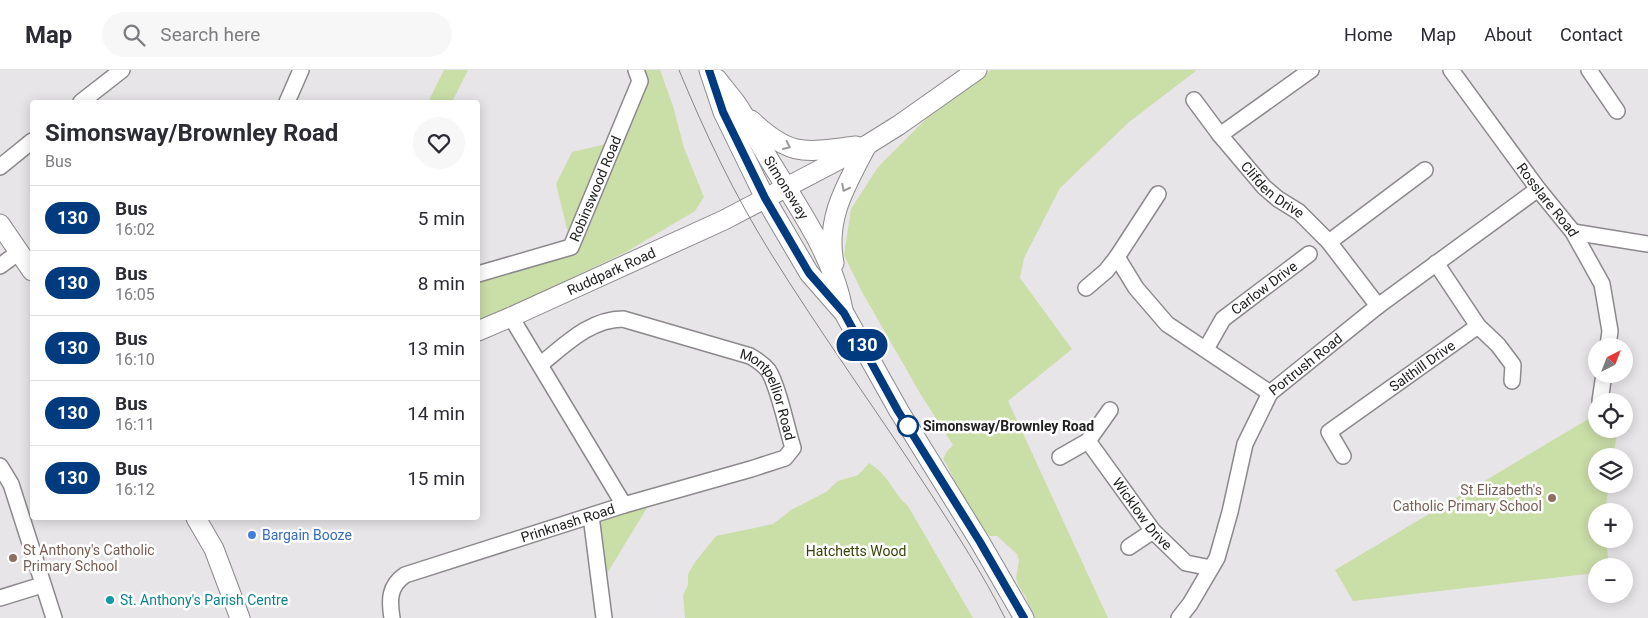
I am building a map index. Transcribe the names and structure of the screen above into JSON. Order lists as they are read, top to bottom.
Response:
{
  "streets": {
    "street": [
      "Simonsway",
      "Robinswood Road",
      "Clifden Drive",
      "Rosslare Road",
      "Ruddpark Road",
      "Carlow Drive",
      "Portrush Road",
      "Salthill Drive",
      "Montpellior Road",
      "Wicklow Drive",
      "Prinknash Road"
    ]
  },
  "crossings": [
    ["Simonsway", "Ruddpark Road"],
    ["Clifden Drive", "Portrush Road"],
    ["Rosslare Road", "Portrush Road"],
    ["Ruddpark Road", "Prinknash Road"],
    ["Portrush Road", "Wicklow Drive"],
    ["Montpellior Road", "Prinknash Road"]
  ],
  "parks": ["Hatchetts Wood"],
  "places": [
    "Simonsway/Brownley Road",
    "St Elizabeth's Catholic Primary School",
    "Bargain Booze",
    "St Anthony's Catholic Primary School",
    "St. Anthony's Parish Centre"
  ],
  "lines": ["bus line 130"],
  "north": "top right",
  "page": {
    "header": "Map",
    "search": "Search here",
    "nav": [
      "Home",
      "Map",
      "About",
      "Contact"
    ],
    "on_map": "130",
    "heading": ["Simonsway/Brownley Road", "Bus"],
    "list": [
      {
        "mark": "130",
        "name": "Bus",
        "note": "16:02",
        "value": "5 min"
      },
      {
        "mark": "130",
        "name": "Bus",
        "note": "16:05",
        "value": "8 min"
      },
      {
        "mark": "130",
        "name": "Bus",
        "note": "16:10",
        "value": "13 min"
      },
      {
        "mark": "130",
        "name": "Bus",
        "note": "16:11",
        "value": "14 min"
      },
      {
        "mark": "130",
        "name": "Bus",
        "note": "16:12",
        "value": "15 min"
      }
    ],
    "map_buttons": ["+", "−"]
  }
}
